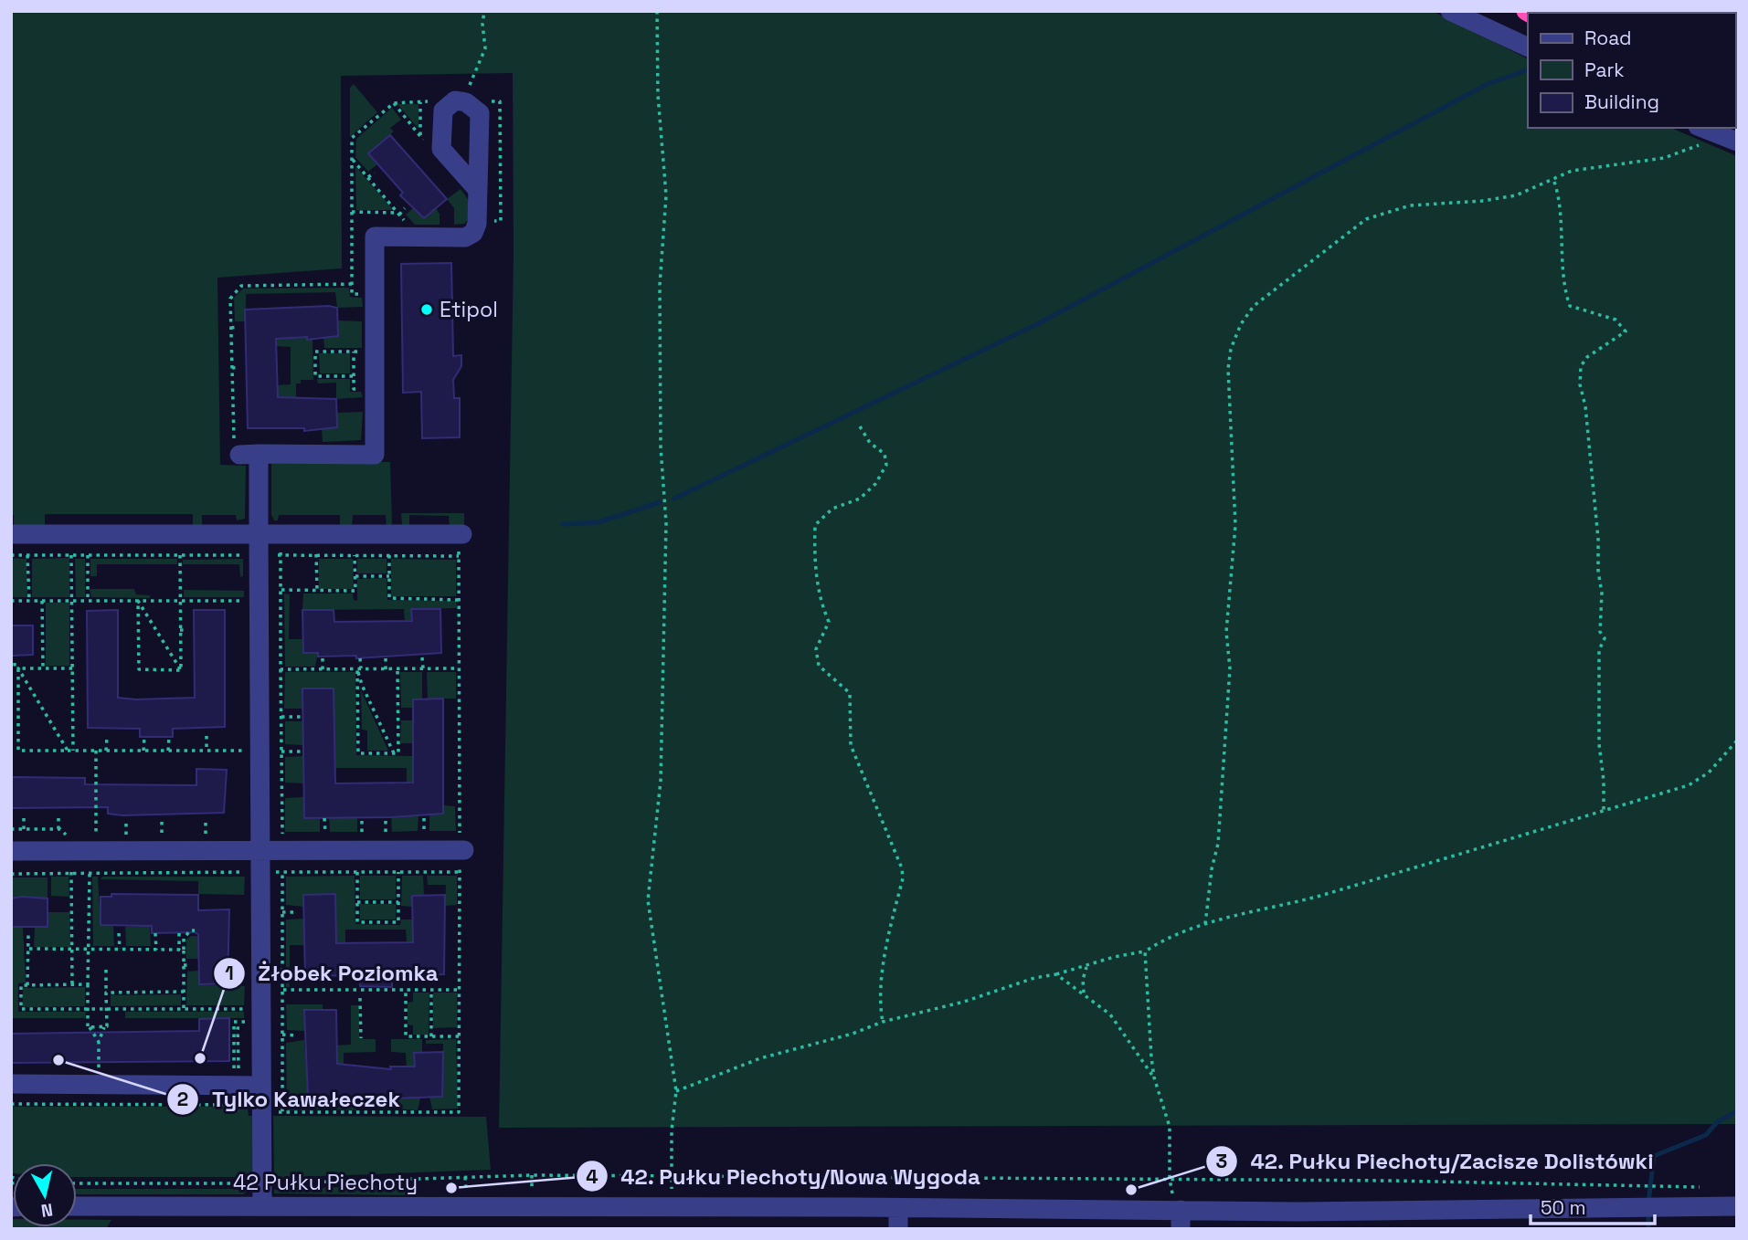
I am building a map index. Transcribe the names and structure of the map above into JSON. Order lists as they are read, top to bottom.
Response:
{
  "streets": {
    "street": ["42 Pułku Piechoty"]
  },
  "places": [
    "Etipol",
    "Żłobek Poziomka",
    "Tylko Kawałeczek",
    "42. Pułku Piechoty/Nowa Wygoda",
    "42. Pułku Piechoty/Zacisze Dolistówki"
  ],
  "legend": ["Road", "Park", "Building"],
  "scale_bar": "50 m",
  "north": "bottom"
}
